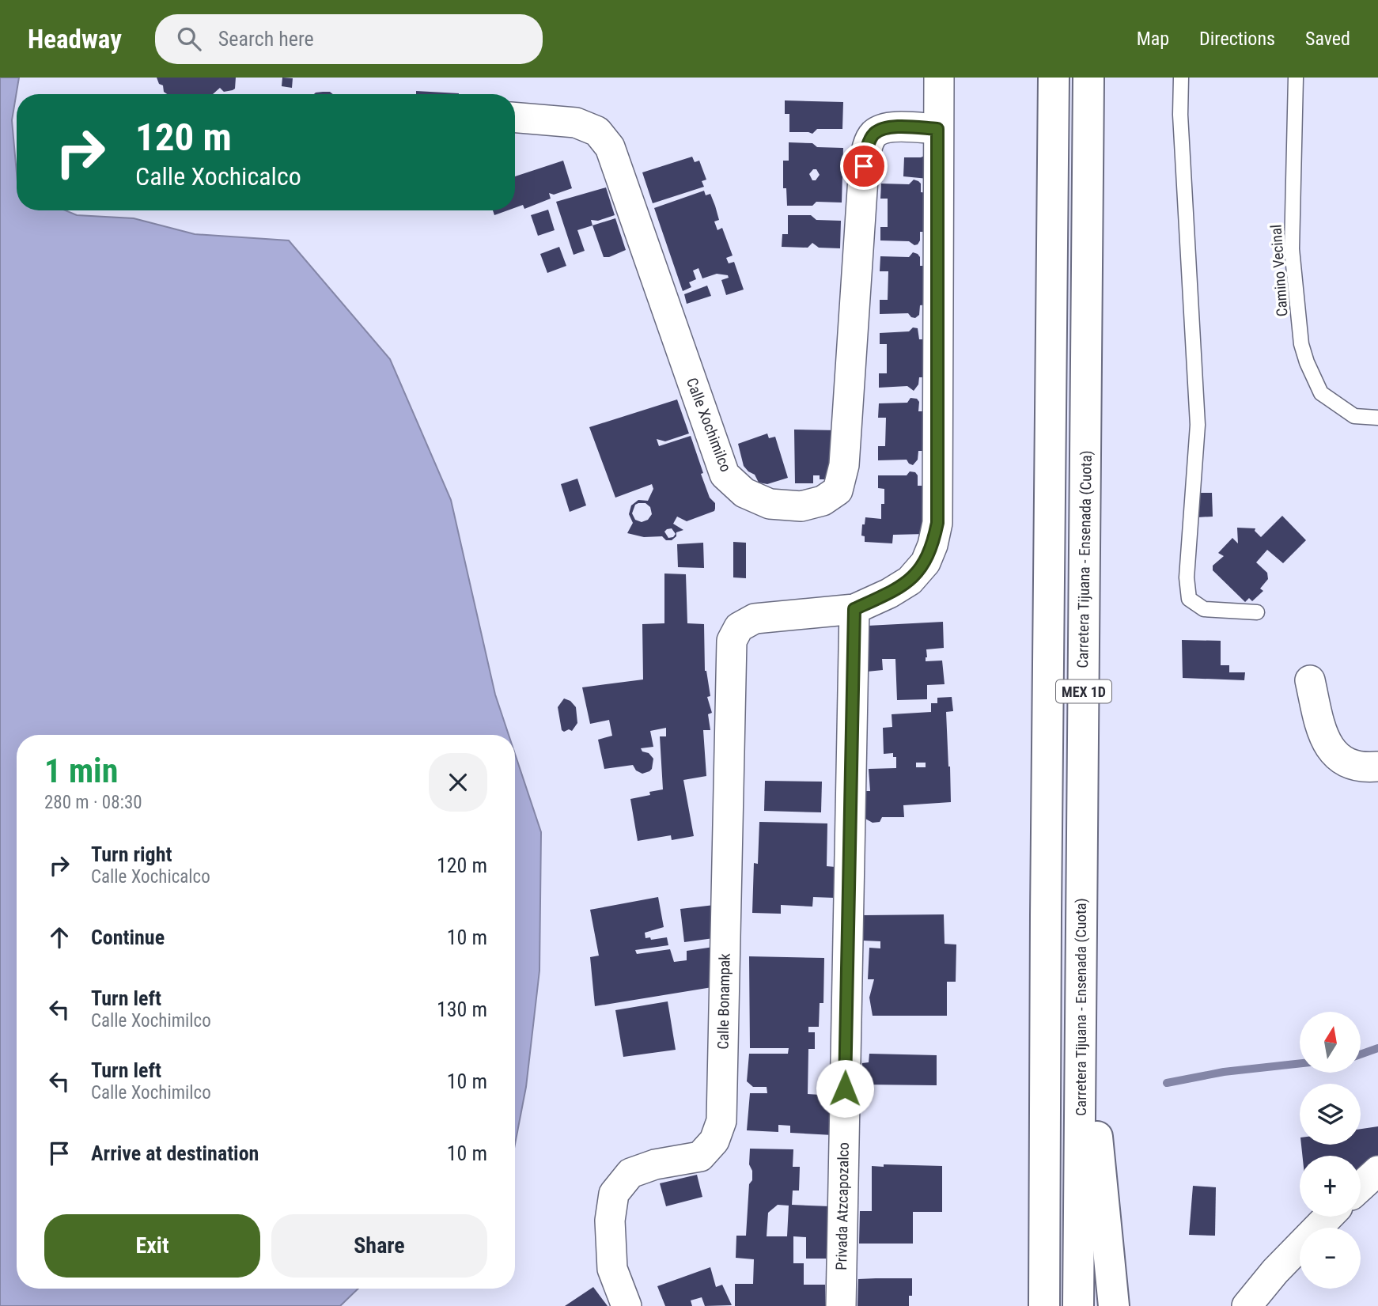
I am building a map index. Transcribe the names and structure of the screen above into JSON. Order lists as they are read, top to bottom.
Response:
{
  "streets": {
    "highway": ["Carretera Tijuana - Ensenada (Cuota)", "MEX 1D"],
    "street": ["Calle Xochimilco", "Calle Bonampak", "Privada Atzcapozalco"],
    "lane": ["Camino Vecinal"]
  },
  "crossings": [
    ["Calle Bonampak", "Privada Atzcapozalco"]
  ],
  "north": "top",
  "page": {
    "header": "Headway",
    "search": "Search here",
    "nav": ["Map", "Directions", "Saved"],
    "turn": ["120 m", "Calle Xochicalco"],
    "heading": ["1 min", "280 m · 08:30"],
    "list": [
      {
        "name": "Turn right",
        "note": "Calle Xochicalco",
        "value": "120 m"
      },
      {
        "name": "Continue",
        "value": "10 m"
      },
      {
        "name": "Turn left",
        "note": "Calle Xochimilco",
        "value": "130 m"
      },
      {
        "name": "Turn left",
        "note": "Calle Xochimilco",
        "value": "10 m"
      },
      {
        "name": "Arrive at destination",
        "value": "10 m"
      }
    ],
    "map_buttons": ["+", "−"],
    "buttons": ["Exit", "Share"]
  }
}
